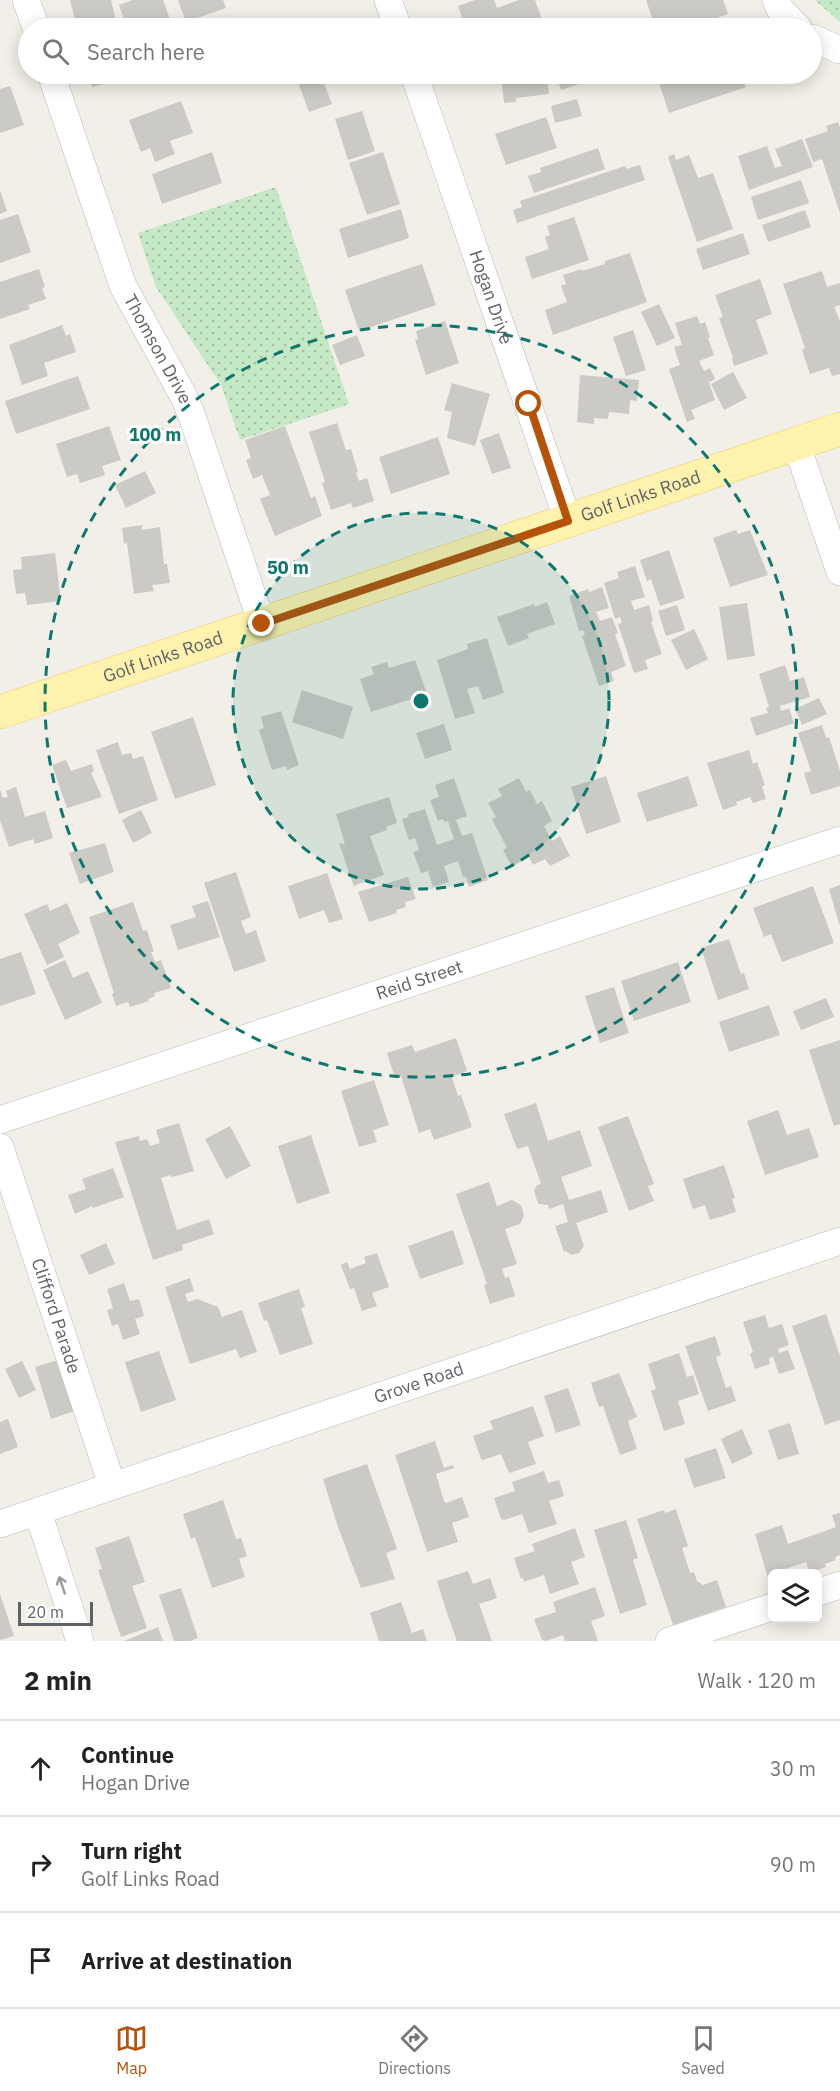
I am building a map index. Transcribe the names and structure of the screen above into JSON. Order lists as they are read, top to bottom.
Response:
{
  "streets": {
    "main road": ["Golf Links Road"],
    "street": [
      "Hogan Drive",
      "Thomson Drive",
      "Reid Street",
      "Clifford Parade",
      "Grove Road"
    ]
  },
  "crossings": [
    ["Hogan Drive", "Golf Links Road"],
    ["Thomson Drive", "Golf Links Road"],
    ["Clifford Parade", "Grove Road"]
  ],
  "scale_bar": "20 m",
  "page": {
    "search": "Search here",
    "scale": "20 m",
    "heading": ["2 min", "Walk · 120 m"],
    "list": [
      ["Continue", "Hogan Drive", "30 m"],
      ["Turn right", "Golf Links Road", "90 m"],
      "Arrive at destination"
    ],
    "nav": ["Map", "Directions", "Saved"]
  },
  "rings": ["100 m", "50 m"]
}
